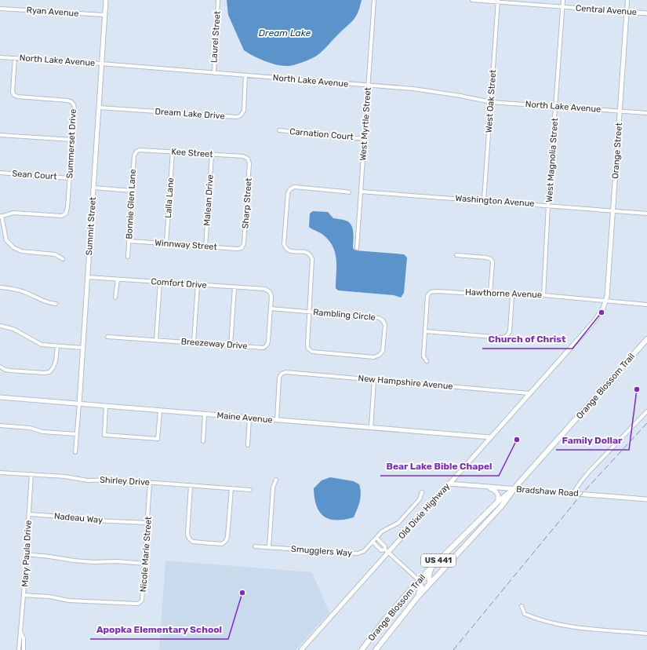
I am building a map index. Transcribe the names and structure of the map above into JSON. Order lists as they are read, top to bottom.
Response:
{
  "streets": {
    "main road": ["Orange Blossom Trail", "US 441"],
    "street": [
      "Central Avenue",
      "Ryan Avenue",
      "Laurel Street",
      "North Lake Avenue",
      "West Oak Street",
      "Dream Lake Drive",
      "West Myrtle Street",
      "Carnation Court",
      "Summerset Drive",
      "Orange Street",
      "Kee Street",
      "West Magnolia Street",
      "Sean Court",
      "Lalla Lane",
      "Malean Drive",
      "Washington Avenue",
      "Sharp Street",
      "Bonnie Glen Lane",
      "Summit Street",
      "Winnway Street",
      "Comfort Drive",
      "Hawthorne Avenue",
      "Rambling Circle",
      "Breezeway Drive",
      "New Hampshire Avenue",
      "Maine Avenue",
      "Shirley Drive",
      "Bradshaw Road",
      "Old Dixie Highway",
      "Nadeau Way",
      "Smugglers Way",
      "Mary Paula Drive",
      "Nicole Marie Street"
    ]
  },
  "crossings": [
    ["Central Avenue", "West Oak Street"],
    ["Central Avenue", "Orange Street"],
    ["Central Avenue", "West Magnolia Street"],
    ["Ryan Avenue", "Summit Street"],
    ["Laurel Street", "North Lake Avenue"],
    ["North Lake Avenue", "West Oak Street"],
    ["North Lake Avenue", "Dream Lake Drive"],
    ["North Lake Avenue", "West Myrtle Street"],
    ["North Lake Avenue", "Summerset Drive"],
    ["North Lake Avenue", "Orange Street"],
    ["North Lake Avenue", "West Magnolia Street"],
    ["North Lake Avenue", "Summit Street"],
    ["West Oak Street", "Washington Avenue"],
    ["Dream Lake Drive", "Summit Street"],
    ["West Myrtle Street", "Carnation Court"],
    ["West Myrtle Street", "Washington Avenue"],
    ["Summerset Drive", "Sean Court"],
    ["Orange Street", "Washington Avenue"],
    ["Orange Street", "Hawthorne Avenue"],
    ["Orange Street", "Old Dixie Highway"],
    ["Kee Street", "Lalla Lane"],
    ["Kee Street", "Malean Drive"],
    ["Kee Street", "Sharp Street"],
    ["Kee Street", "Bonnie Glen Lane"],
    ["West Magnolia Street", "Washington Avenue"],
    ["West Magnolia Street", "Hawthorne Avenue"],
    ["Lalla Lane", "Winnway Street"],
    ["Malean Drive", "Winnway Street"],
    ["Sharp Street", "Winnway Street"],
    ["Bonnie Glen Lane", "Winnway Street"],
    ["Summit Street", "Comfort Drive"],
    ["Summit Street", "Maine Avenue"],
    ["Comfort Drive", "Breezeway Drive"],
    ["Hawthorne Avenue", "Old Dixie Highway"],
    ["Rambling Circle", "Breezeway Drive"],
    ["New Hampshire Avenue", "Maine Avenue"],
    ["New Hampshire Avenue", "Old Dixie Highway"],
    ["Orange Blossom Trail", "Bradshaw Road"],
    ["Maine Avenue", "Old Dixie Highway"],
    ["Shirley Drive", "Mary Paula Drive"],
    ["Shirley Drive", "Nicole Marie Street"],
    ["Bradshaw Road", "Old Dixie Highway"],
    ["Nadeau Way", "Mary Paula Drive"],
    ["Nadeau Way", "Nicole Marie Street"],
    ["Mary Paula Drive", "Nicole Marie Street"]
  ],
  "water": ["Dream Lake"],
  "places": [
    "Church of Christ",
    "Family Dollar",
    "Bear Lake Bible Chapel",
    "Apopka Elementary School"
  ]
}
